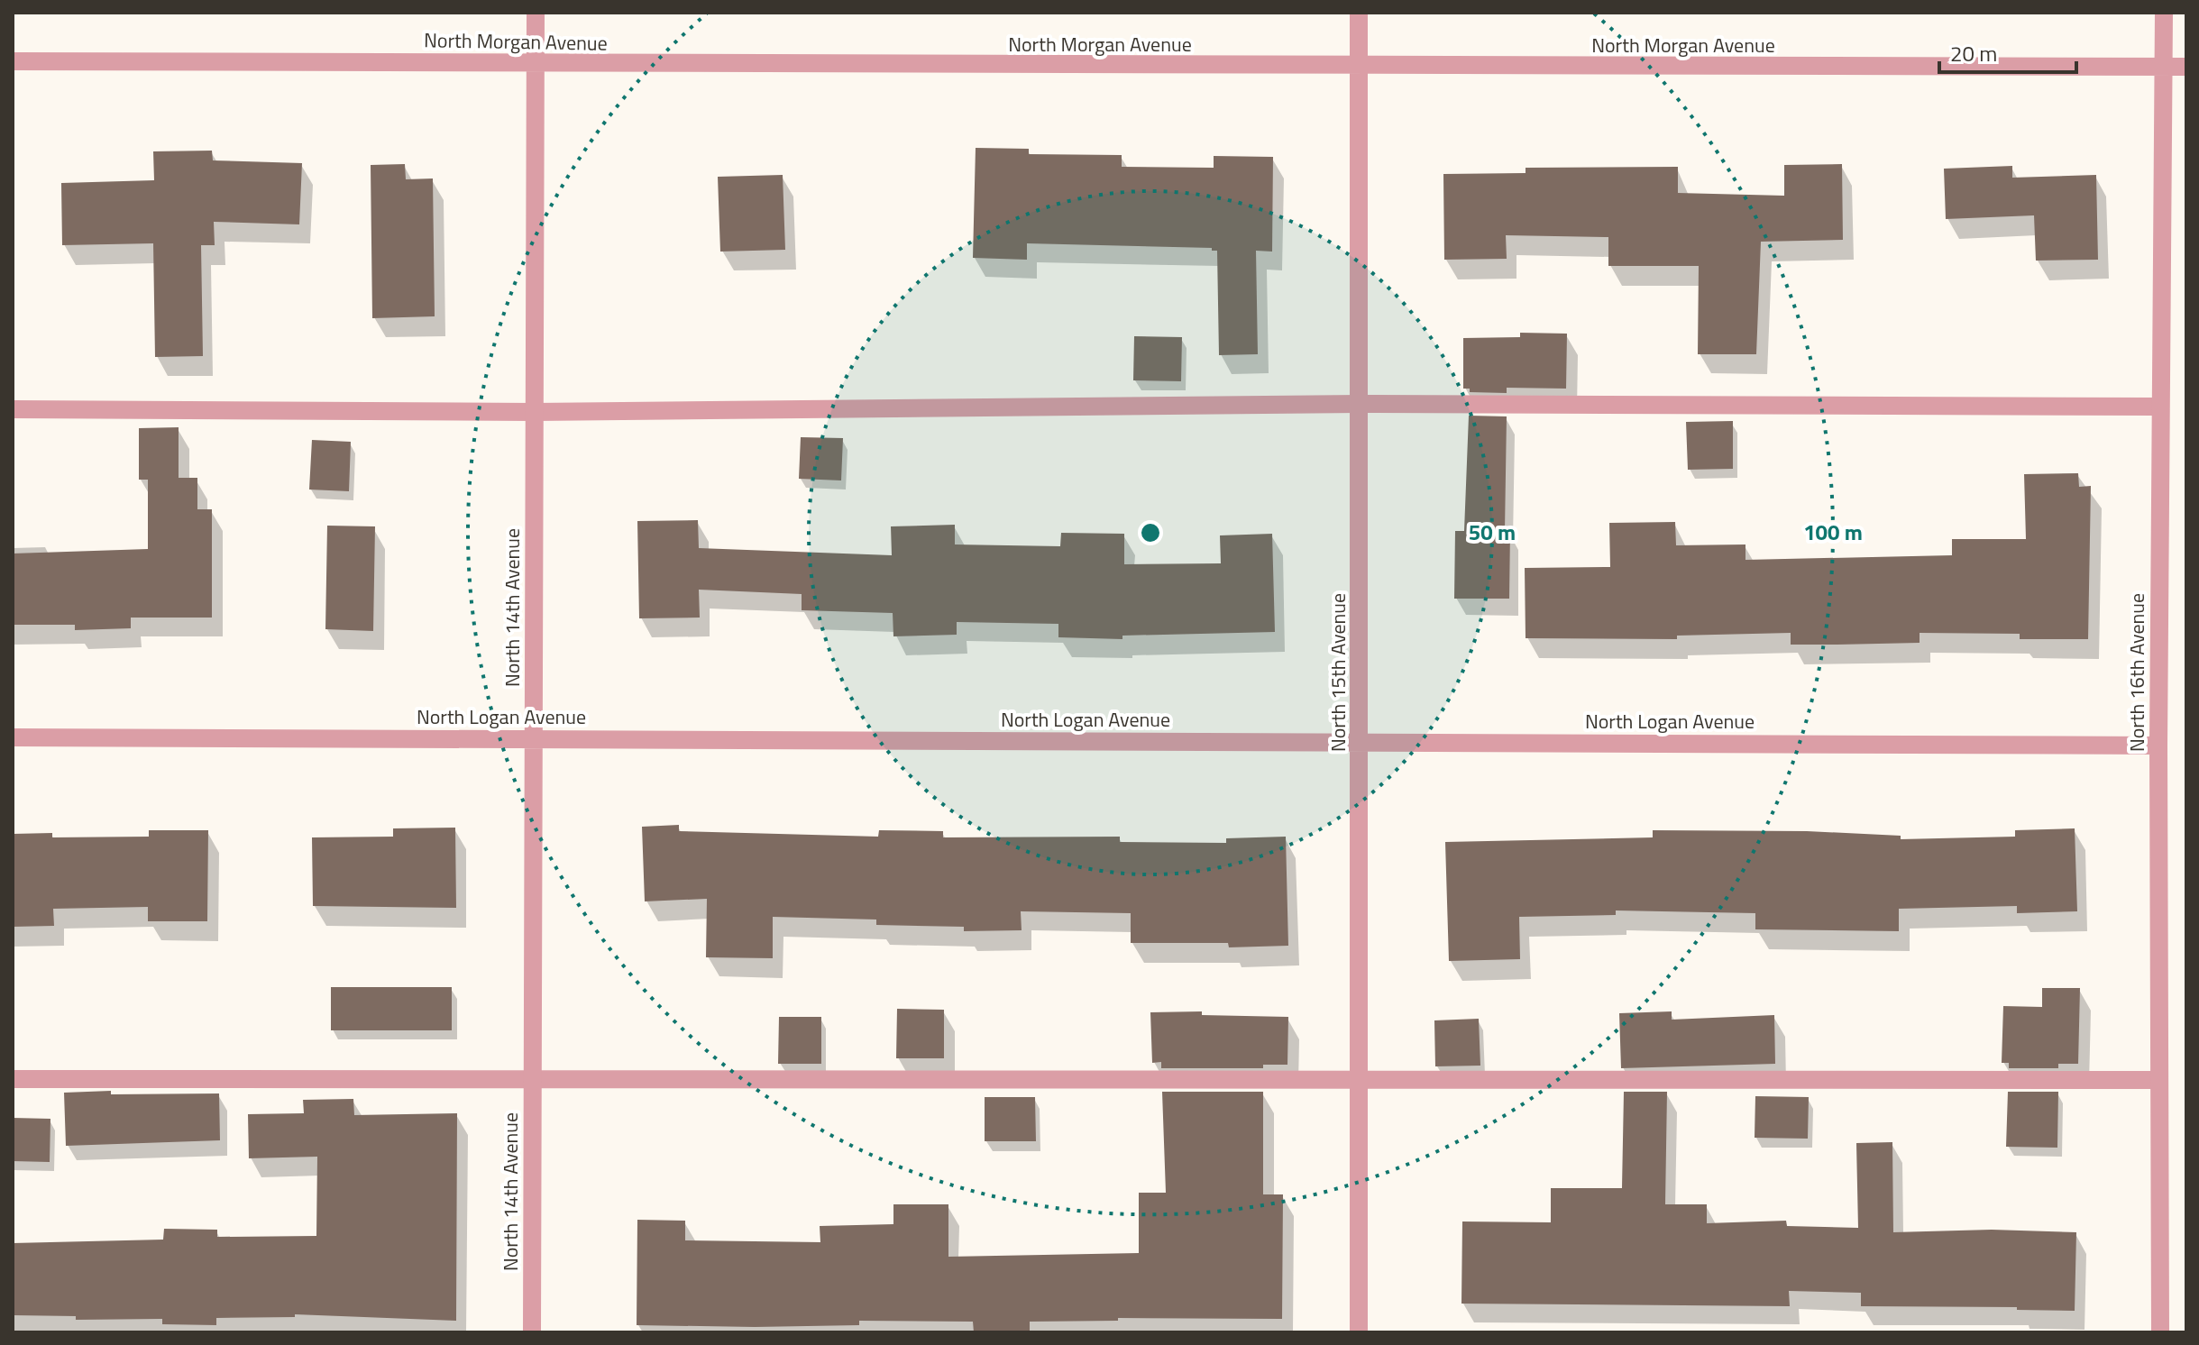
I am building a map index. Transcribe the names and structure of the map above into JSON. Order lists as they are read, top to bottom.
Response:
{
  "streets": {
    "street": [
      "North Morgan Avenue",
      "North 14th Avenue",
      "North 15th Avenue",
      "North 16th Avenue",
      "North Logan Avenue"
    ]
  },
  "crossings": [
    ["North Morgan Avenue", "North 14th Avenue"],
    ["North Morgan Avenue", "North 15th Avenue"],
    ["North Morgan Avenue", "North 16th Avenue"],
    ["North 14th Avenue", "North Logan Avenue"],
    ["North 15th Avenue", "North Logan Avenue"],
    ["North 16th Avenue", "North Logan Avenue"]
  ],
  "scale_bar": "20 m",
  "rings": ["50 m", "100 m"]
}
